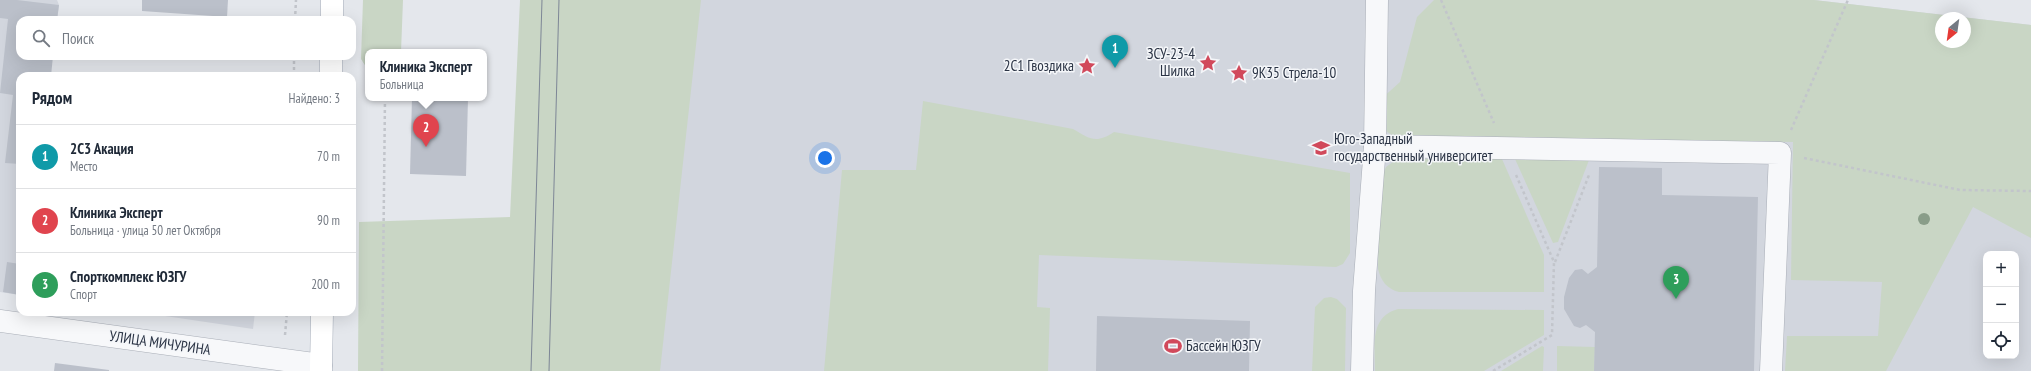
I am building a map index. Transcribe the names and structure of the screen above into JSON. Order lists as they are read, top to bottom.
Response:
{
  "streets": {
    "street": ["УЛИЦА МИЧУРИНА"]
  },
  "places": {
    "place": ["ЗСУ-23-4 Шилка", "2С1 Гвоздика", "9К35 Стрела-10"],
    "school or university": ["Юго-Западный государственный университет"],
    "sports": ["Бассейн ЮЗГУ"]
  },
  "north": "bottom left",
  "page": {
    "search": "Поиск",
    "pins": ["1", "2", "3"],
    "popup": ["Клиника Эксперт", "Больница"],
    "heading": ["Рядом", "Найдено: 3"],
    "list": [
      {
        "mark": "1",
        "name": "2С3 Акация",
        "note": "Место",
        "value": "70 m"
      },
      {
        "mark": "2",
        "name": "Клиника Эксперт",
        "note": "Больница · улица 50 лет Октября",
        "value": "90 m"
      },
      {
        "mark": "3",
        "name": "Спорткомплекс ЮЗГУ",
        "note": "Спорт",
        "value": "200 m"
      }
    ],
    "map_buttons": ["+", "−"]
  }
}
